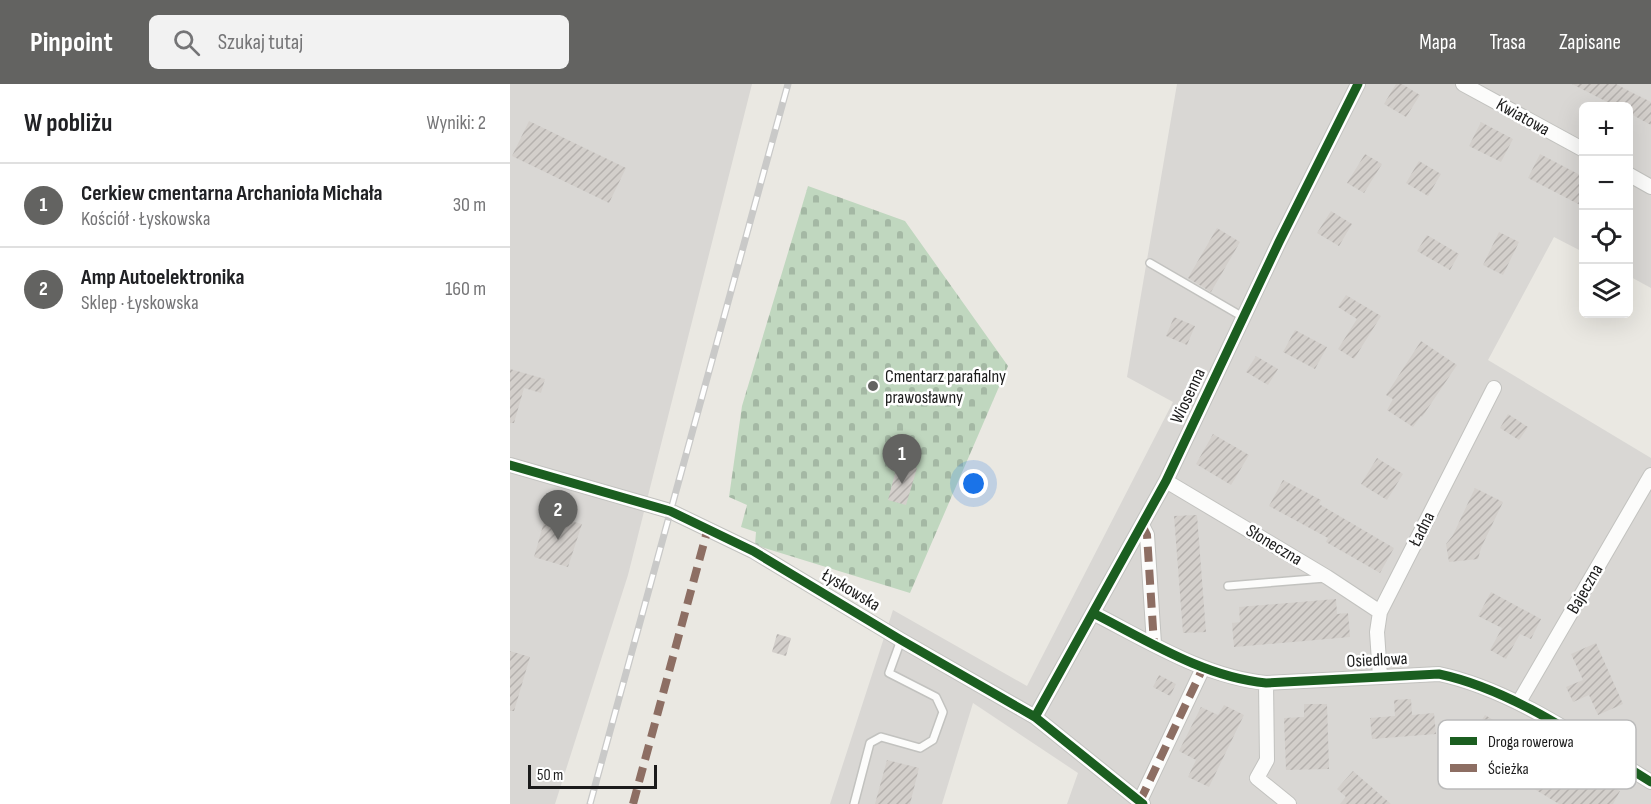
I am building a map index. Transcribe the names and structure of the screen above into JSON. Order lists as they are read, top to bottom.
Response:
{
  "streets": {
    "street": [
      "Kwiatowa",
      "Wiosenna",
      "Ładna",
      "Słoneczna",
      "Bajeczna",
      "Łyskowska",
      "Osiedlowa"
    ]
  },
  "crossings": [
    ["Wiosenna", "Słoneczna"],
    ["Wiosenna", "Łyskowska"],
    ["Wiosenna", "Osiedlowa"],
    ["Ładna", "Słoneczna"],
    ["Ładna", "Osiedlowa"],
    ["Bajeczna", "Osiedlowa"]
  ],
  "places": ["Cmentarz parafialny prawosławny"],
  "legend": ["Droga rowerowa", "Ścieżka"],
  "scale_bar": "50 m",
  "page": {
    "header": "Pinpoint",
    "search": "Szukaj tutaj",
    "nav": ["Mapa", "Trasa", "Zapisane"],
    "heading": ["W pobliżu", "Wyniki: 2"],
    "map_buttons": ["+", "−"],
    "list": [
      {
        "mark": "1",
        "name": "Cerkiew cmentarna Archanioła Michała",
        "note": "Kościół · Łyskowska",
        "value": "30 m"
      },
      {
        "mark": "2",
        "name": "Amp Autoelektronika",
        "note": "Sklep · Łyskowska",
        "value": "160 m"
      }
    ],
    "pins": ["1", "2"],
    "scale": "50 m"
  }
}
